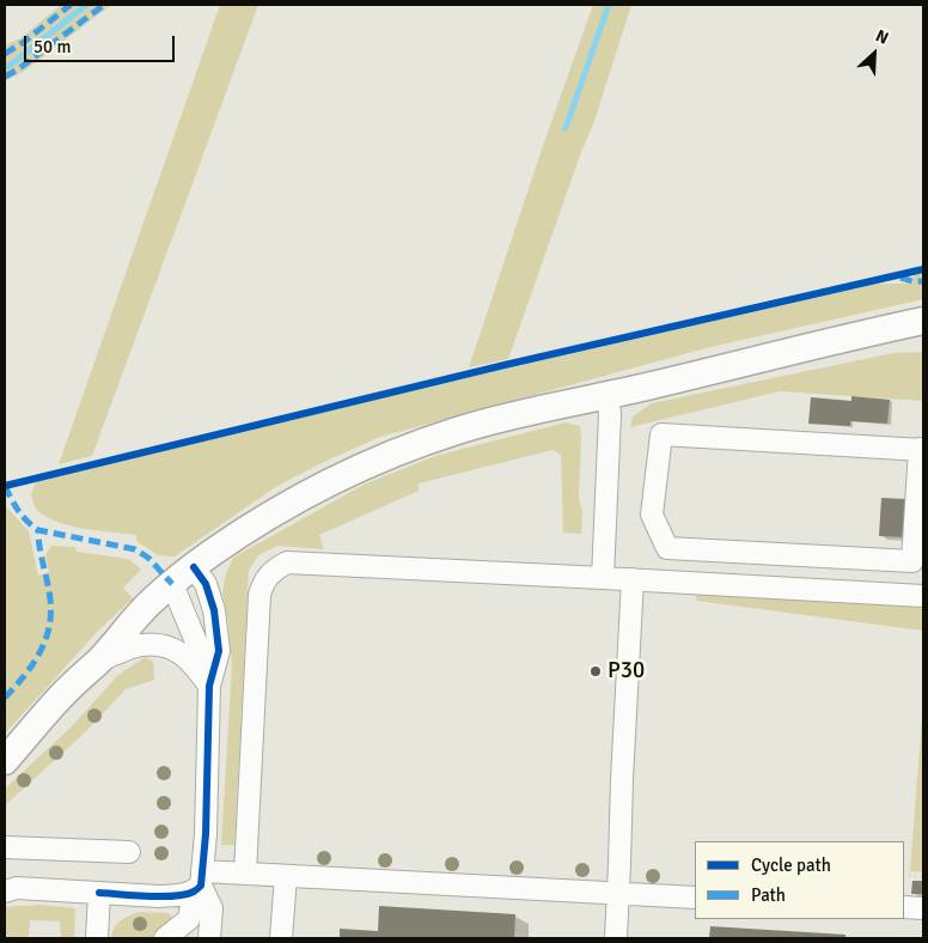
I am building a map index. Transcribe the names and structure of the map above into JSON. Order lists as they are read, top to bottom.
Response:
{
  "places": ["P30"],
  "legend": ["Cycle path", "Path"],
  "scale_bar": "50 m",
  "north": "top right"
}
